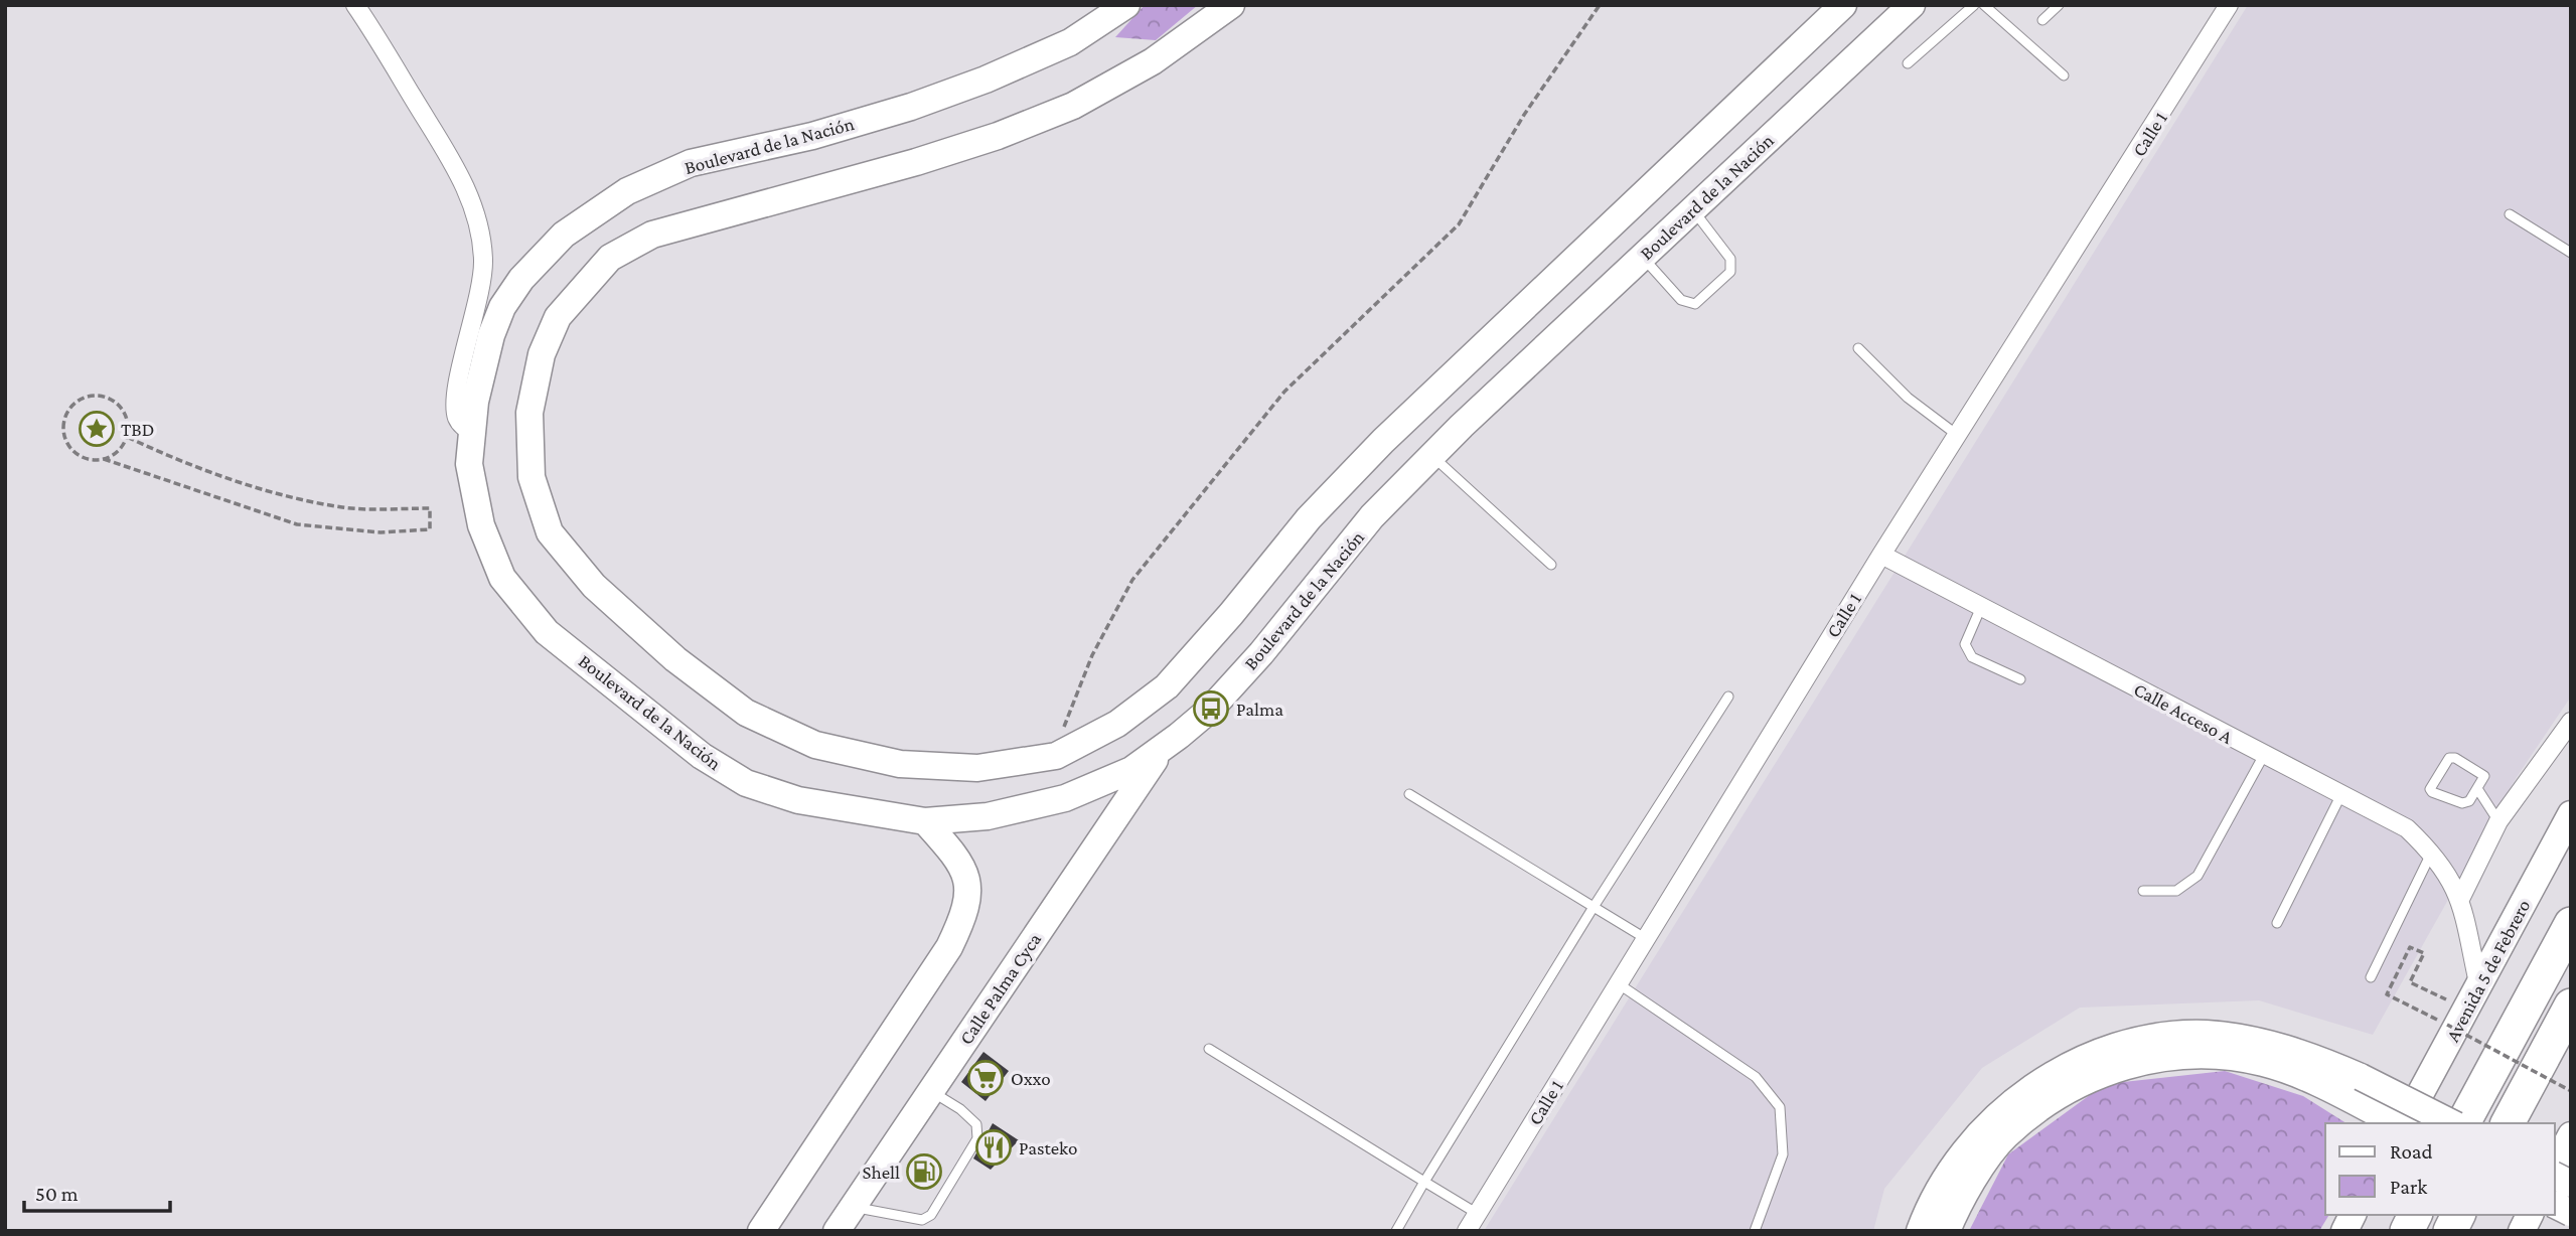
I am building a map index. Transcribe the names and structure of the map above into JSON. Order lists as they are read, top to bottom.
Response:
{
  "streets": {
    "main road": ["Boulevard de la Nación", "Avenida 5 de Febrero", "Calle Palma Cyca"],
    "street": ["Calle 1", "Calle Acceso A"]
  },
  "crossings": [
    ["Calle 1", "Calle Acceso A"],
    ["Boulevard de la Nación", "Calle Palma Cyca"],
    ["Calle Acceso A", "Avenida 5 de Febrero"]
  ],
  "places": {
    "place": ["TBD"],
    "bus stop": ["Palma"],
    "supermarket": ["Oxxo"],
    "restaurant": ["Pasteko"],
    "fuel station": ["Shell"]
  },
  "legend": ["Road", "Park"],
  "scale_bar": "50 m"
}
